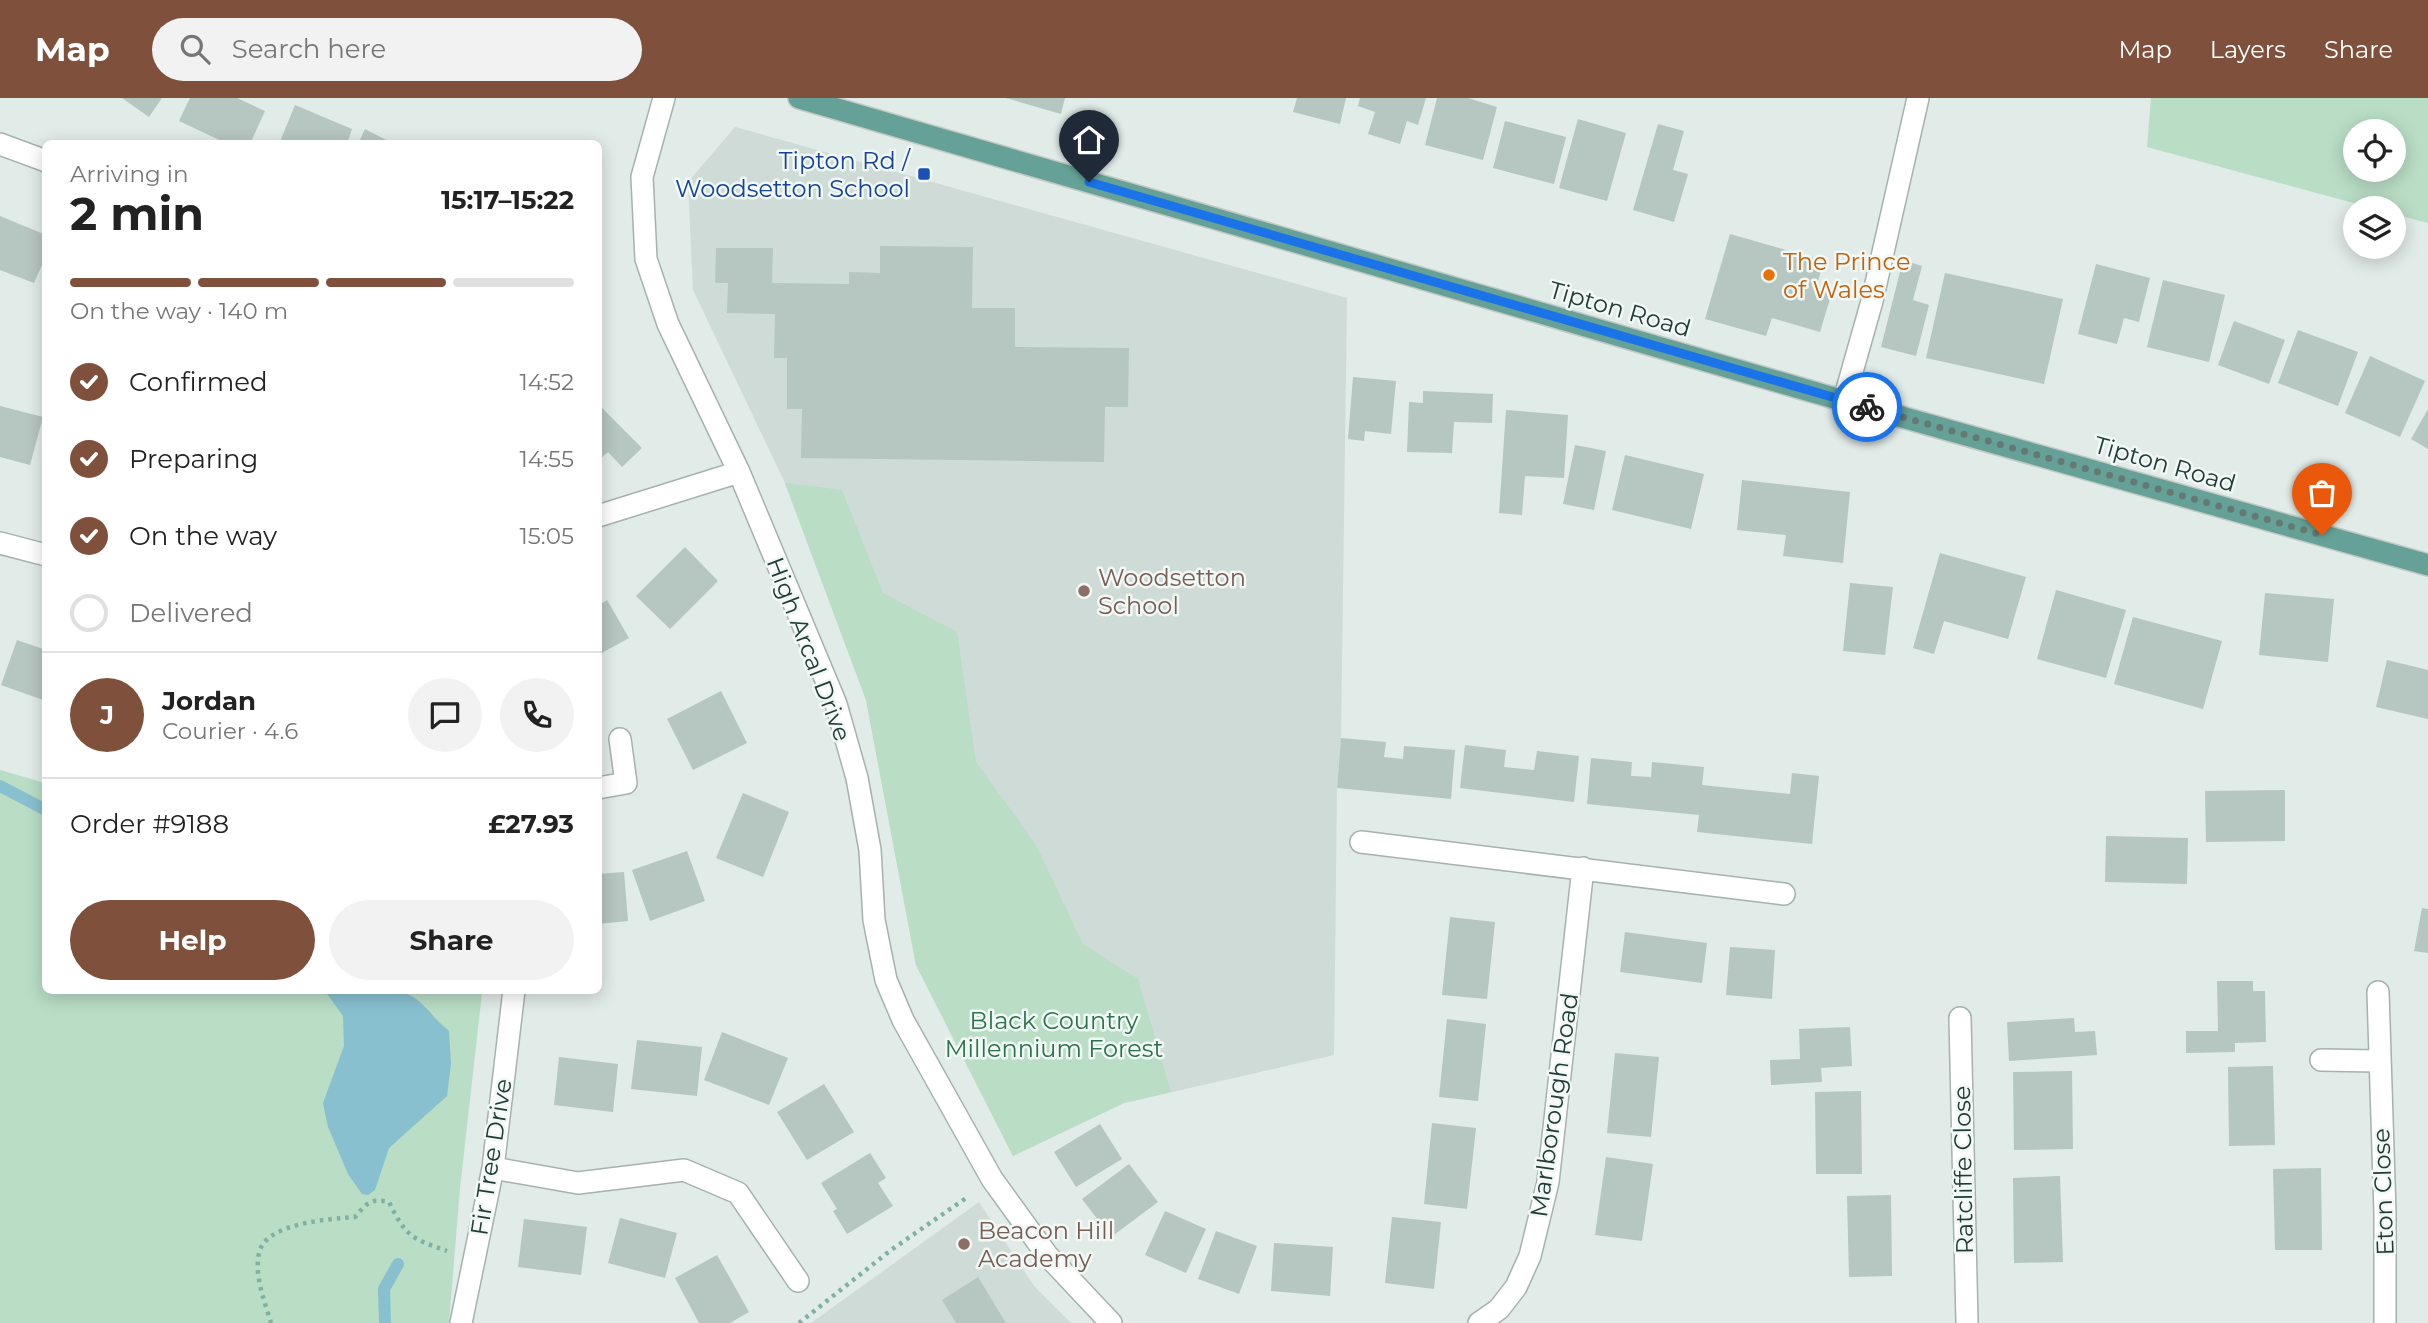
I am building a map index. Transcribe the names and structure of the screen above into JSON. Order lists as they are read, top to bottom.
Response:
{
  "streets": {
    "main road": ["Tipton Road"],
    "street": [
      "High Arcal Drive",
      "Marlborough Road",
      "Fir Tree Drive",
      "Ratcliffe Close",
      "Eton Close"
    ]
  },
  "parks": ["Black Country Millennium Forest"],
  "places": {
    "transit": ["Tipton Rd / Woodsetton School"],
    "other": ["The Prince of Wales", "Woodsetton School", "Beacon Hill Academy"]
  },
  "page": {
    "header": "Map",
    "search": "Search here",
    "nav": ["Map", "Layers", "Share"],
    "heading": ["2 min", "Arriving in", "15:17–15:22"],
    "panel": [
      "Jordan",
      "Courier · 4.6",
      "Order #9188",
      "£27.93"
    ],
    "bar": "On the way · 140 m",
    "list": [
      ["Confirmed", "14:52"],
      ["Preparing", "14:55"],
      ["On the way", "15:05"],
      "Delivered"
    ],
    "round": "J",
    "buttons": ["Help", "Share"]
  }
}
